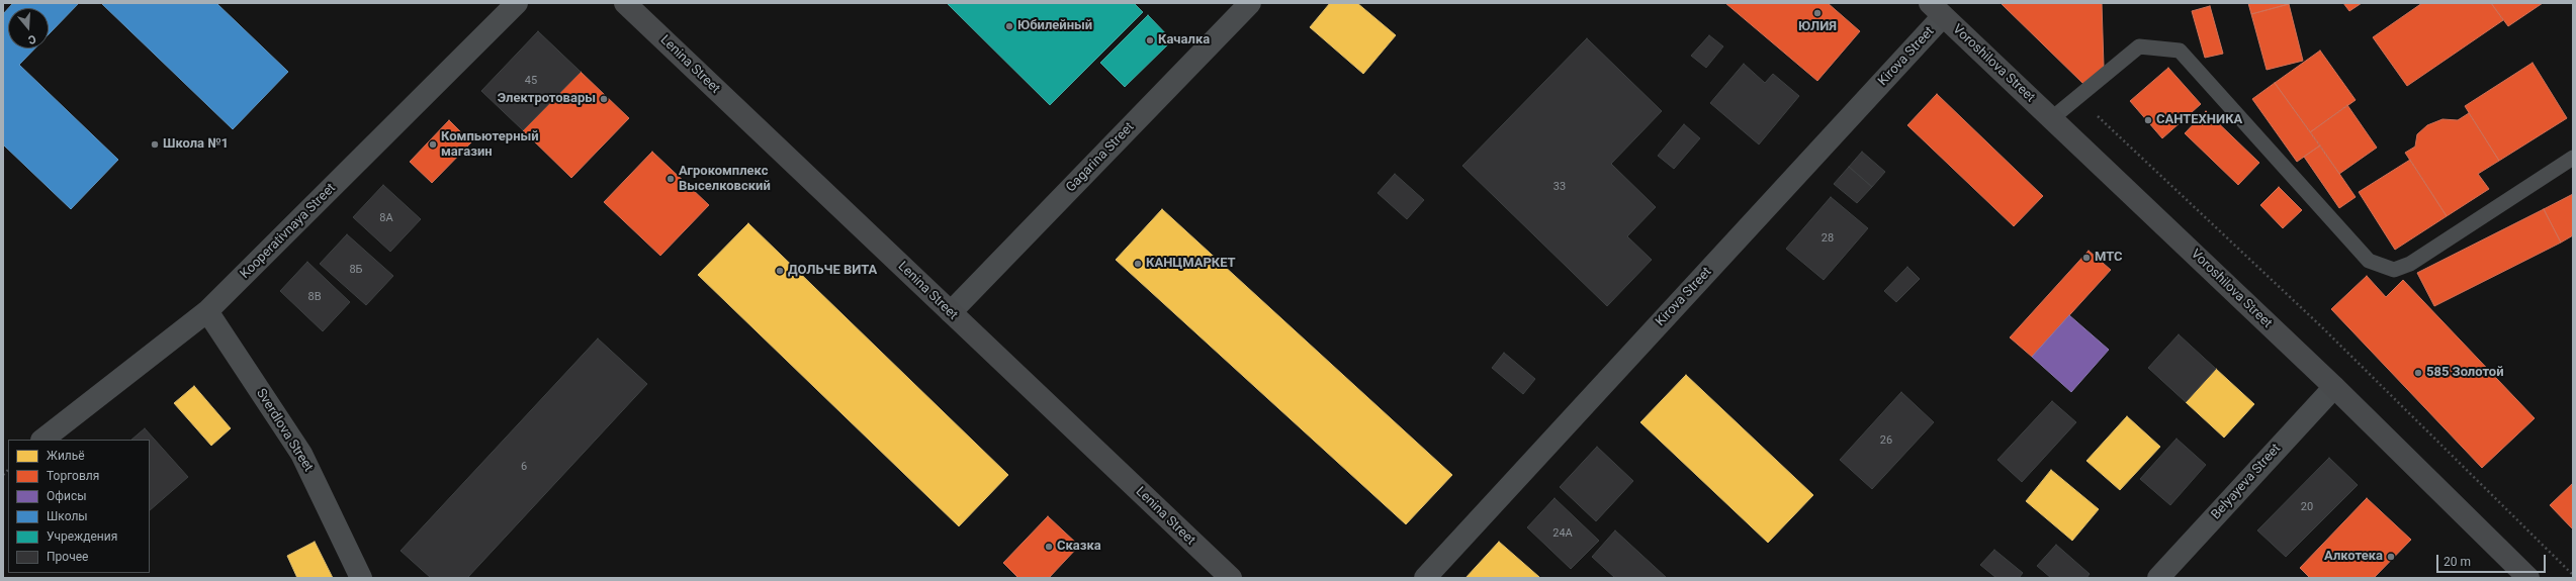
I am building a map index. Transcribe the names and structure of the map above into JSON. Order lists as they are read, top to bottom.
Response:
{
  "streets": {
    "main road": ["Voroshilova Street", "Lenina Street"],
    "street": [
      "Kirova Street",
      "Gagarina Street",
      "Kooperativnaya Street",
      "Sverdlova Street",
      "Belyayeva Street"
    ]
  },
  "crossings": [
    ["Kirova Street", "Voroshilova Street"],
    ["Voroshilova Street", "Belyayeva Street"],
    ["Lenina Street", "Gagarina Street"],
    ["Kooperativnaya Street", "Sverdlova Street"]
  ],
  "places": [
    "ЮЛИЯ",
    "Юбилейный",
    "Качалка",
    "Электротовары",
    "САНТЕХНИКА",
    "Школа №1",
    "Компьютерный магазин",
    "Агрокомплекс Выселковский",
    "МТС",
    "КАНЦМАРКЕТ",
    "ДОЛЬЧЕ ВИТА",
    "585 Золотой",
    "Сказка",
    "Алкотека"
  ],
  "house_numbers": [
    "45",
    "33",
    "8А",
    "28",
    "8Б",
    "8В",
    "26",
    "6",
    "20",
    "24А"
  ],
  "legend": [
    "Жильё",
    "Торговля",
    "Офисы",
    "Школы",
    "Учреждения",
    "Прочее"
  ],
  "scale_bar": "20 m",
  "north": "bottom"
}
